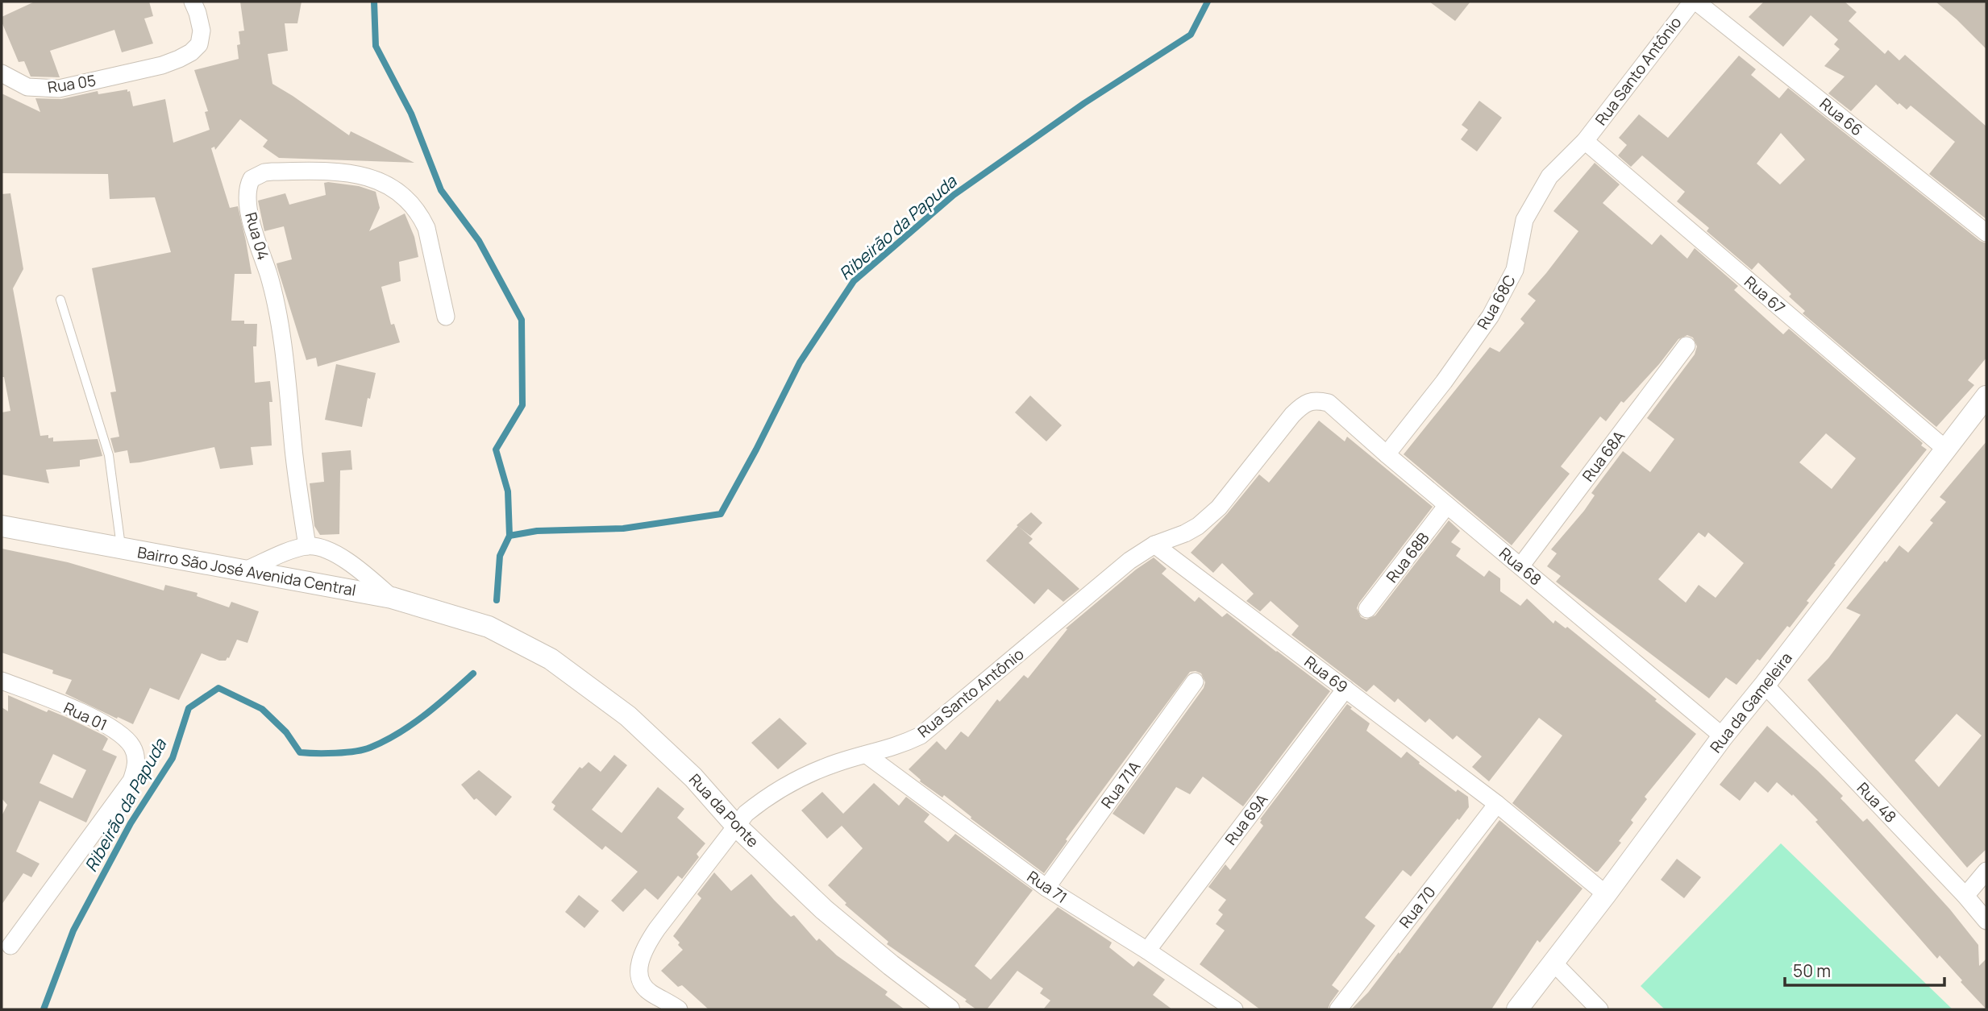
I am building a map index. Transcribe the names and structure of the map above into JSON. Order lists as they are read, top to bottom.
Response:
{
  "streets": {
    "street": [
      "Rua Santo Antônio",
      "Rua 05",
      "Rua 66",
      "Rua 04",
      "Rua 67",
      "Rua 68C",
      "Rua 68A",
      "Rua 68B",
      "Rua 68",
      "Bairro São José Avenida Central",
      "Rua 69",
      "Rua da Gameleira",
      "Rua 01",
      "Rua 71A",
      "Rua 48",
      "Rua da Ponte",
      "Rua 69A",
      "Rua 71",
      "Rua 70"
    ]
  },
  "crossings": [
    ["Rua Santo Antônio", "Rua 67"],
    ["Rua Santo Antônio", "Rua 68C"],
    ["Rua Santo Antônio", "Rua 68"],
    ["Rua Santo Antônio", "Rua 69"],
    ["Rua Santo Antônio", "Rua da Ponte"],
    ["Rua Santo Antônio", "Rua 71"],
    ["Rua 67", "Rua 68C"],
    ["Rua 67", "Rua da Gameleira"],
    ["Rua 68C", "Rua 68"],
    ["Rua 68A", "Rua 68"],
    ["Rua 68B", "Rua 68"],
    ["Rua 68", "Rua da Gameleira"],
    ["Bairro São José Avenida Central", "Rua da Ponte"],
    ["Rua 69", "Rua da Gameleira"],
    ["Rua 69", "Rua 69A"],
    ["Rua 69", "Rua 70"],
    ["Rua da Gameleira", "Rua 48"],
    ["Rua 71A", "Rua 71"],
    ["Rua 69A", "Rua 71"]
  ],
  "water": ["Ribeirão da Papuda"],
  "scale_bar": "50 m"
}
